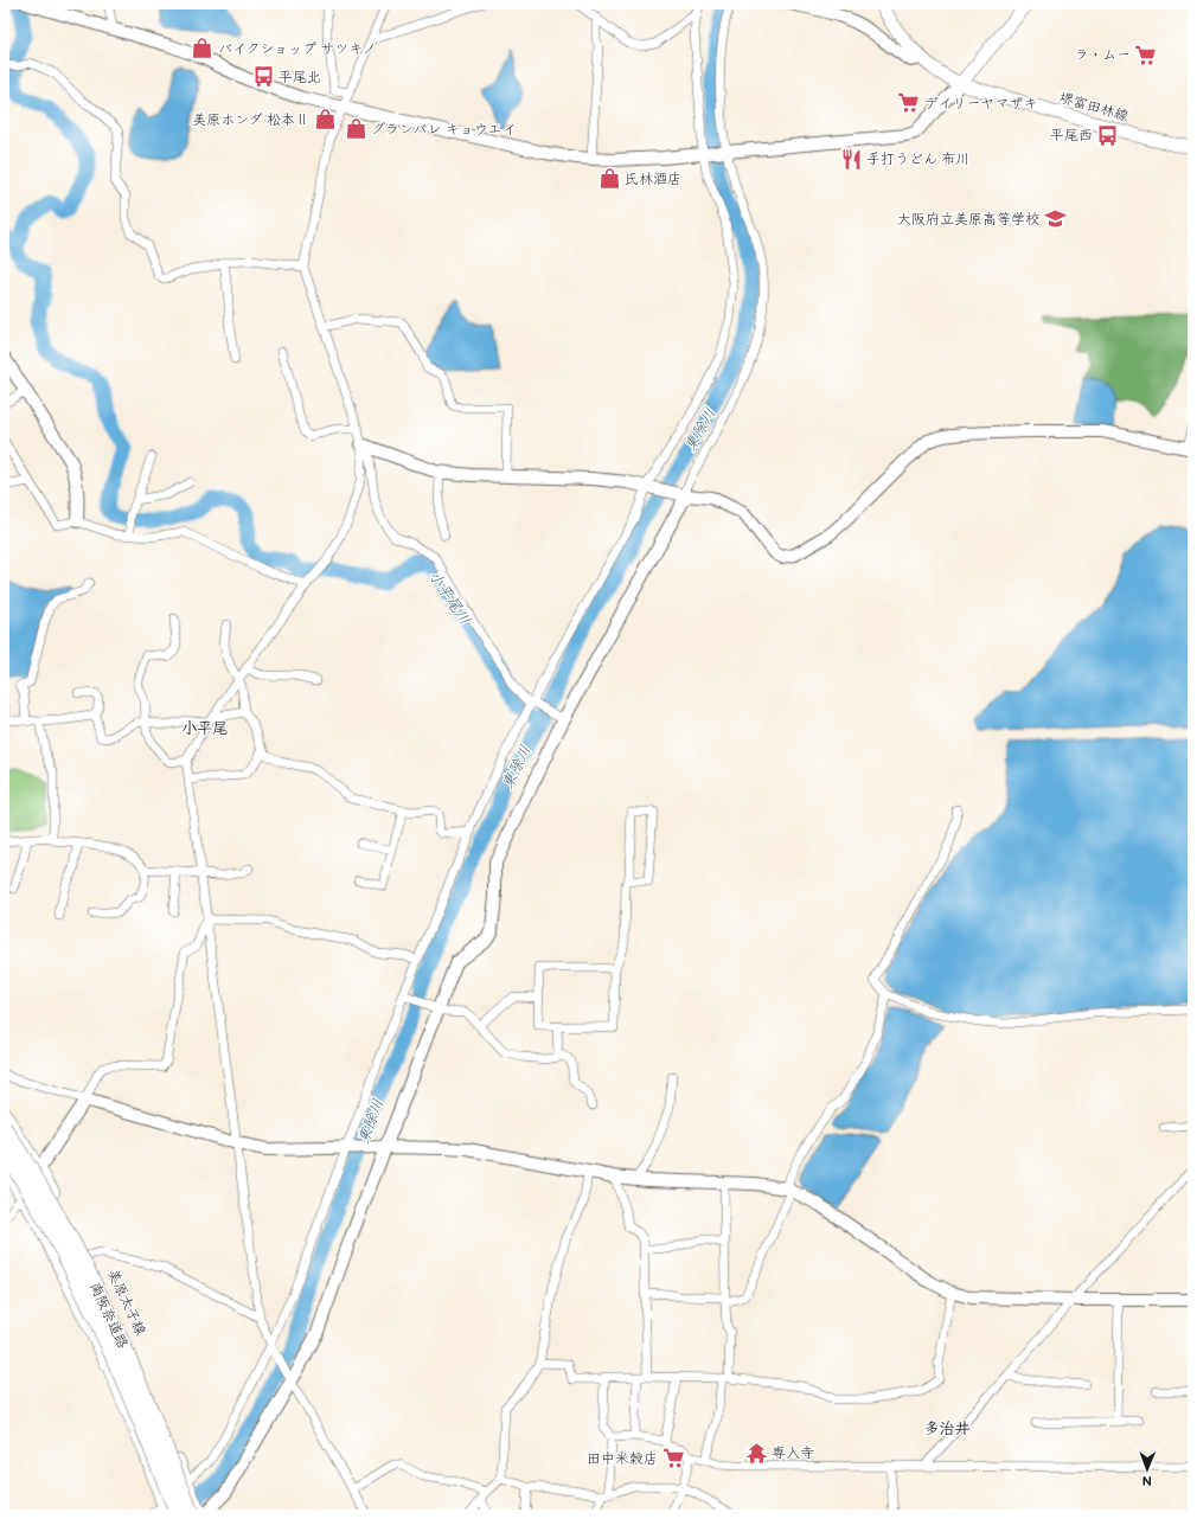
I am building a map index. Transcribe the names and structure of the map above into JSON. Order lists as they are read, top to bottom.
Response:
{
  "streets": {
    "highway": ["南阪奈道路"],
    "main road": ["堺富田林線", "美原太子線"]
  },
  "crossings": [
    ["美原太子線", "南阪奈道路"]
  ],
  "districts": ["小平尾", "多治井"],
  "water": ["東除川", "小平尾川"],
  "places": {
    "shop": [
      "バイクショップ サツキノ",
      "美原ホンダ 松本Ⅱ",
      "グランパレ キョウエイ",
      "氏林酒店"
    ],
    "supermarket": ["ラ・ムー", "デイリーヤマザキ", "田中米穀店"],
    "bus stop": ["平尾北", "平尾西"],
    "restaurant": ["手打うどん 布川"],
    "school or university": ["大阪府立美原高等学校"],
    "temple": ["専入寺"]
  },
  "north": "bottom"
}
